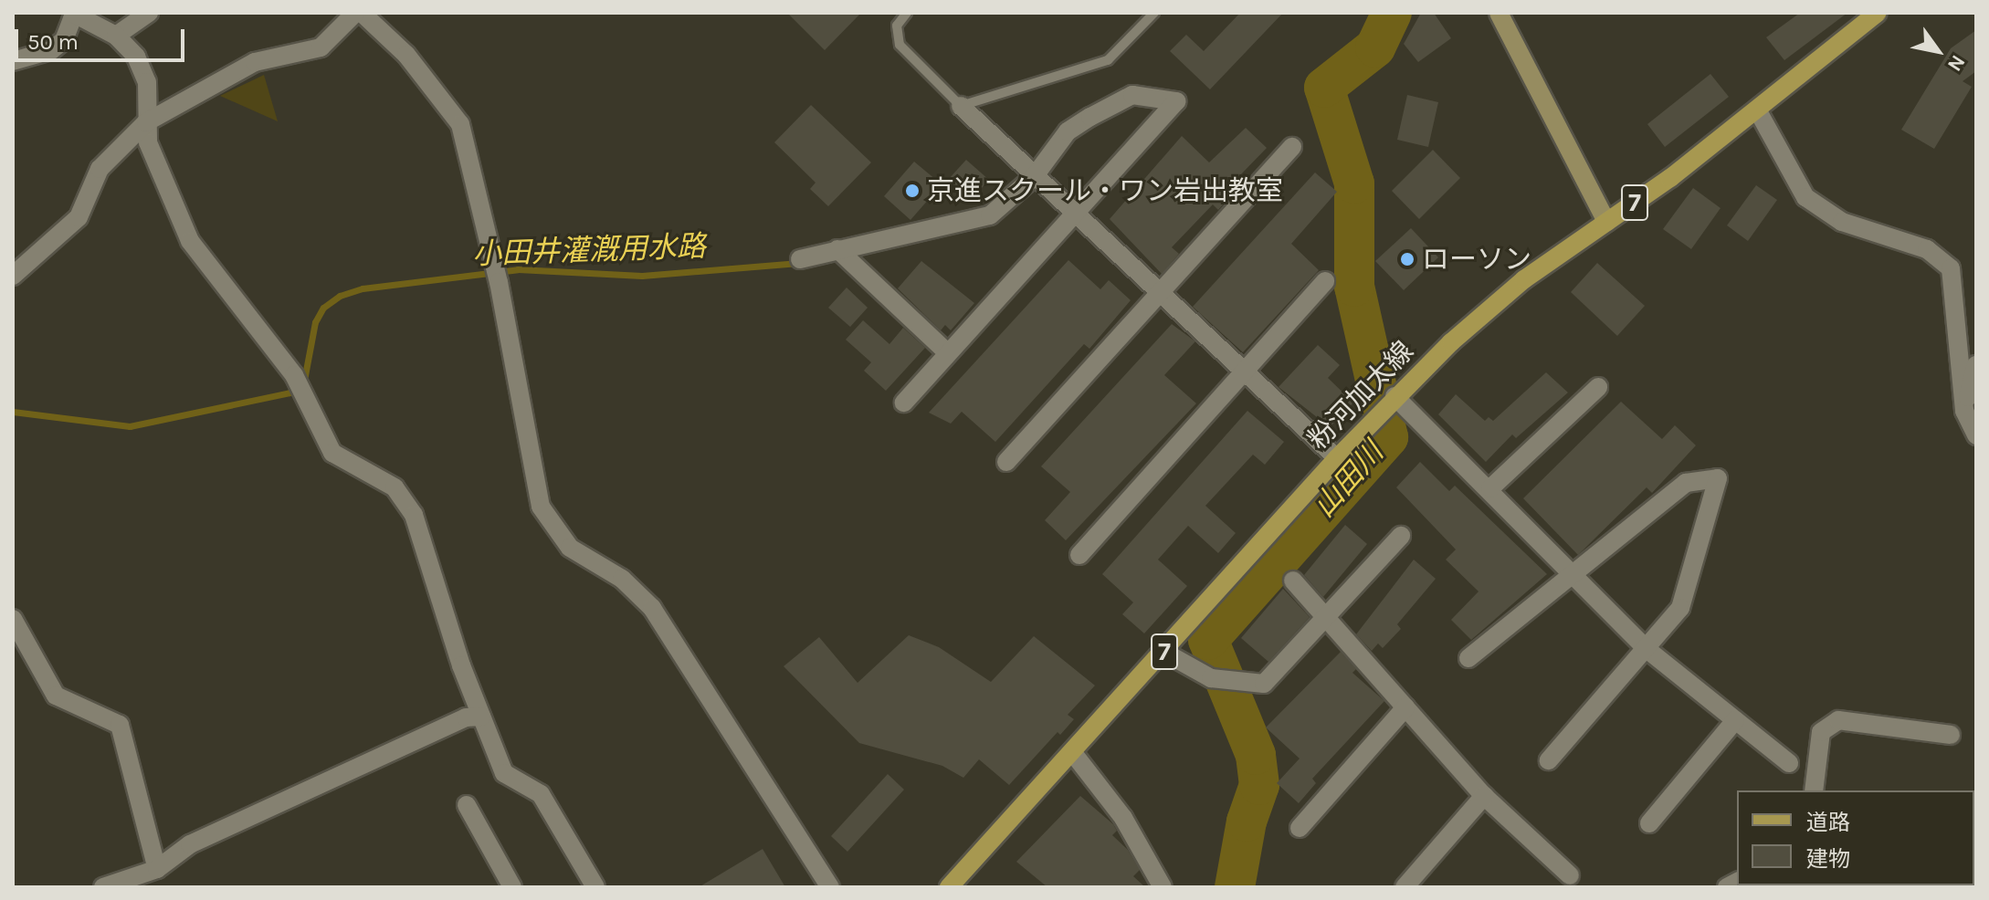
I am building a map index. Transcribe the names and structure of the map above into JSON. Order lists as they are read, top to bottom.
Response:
{
  "streets": {
    "main road": ["7", "粉河加太線"]
  },
  "water": ["小田井灌漑用水路", "山田川"],
  "places": ["京進スクール・ワン岩出教室", "ローソン"],
  "legend": ["道路", "建物"],
  "scale_bar": "50 m",
  "north": "bottom right"
}
